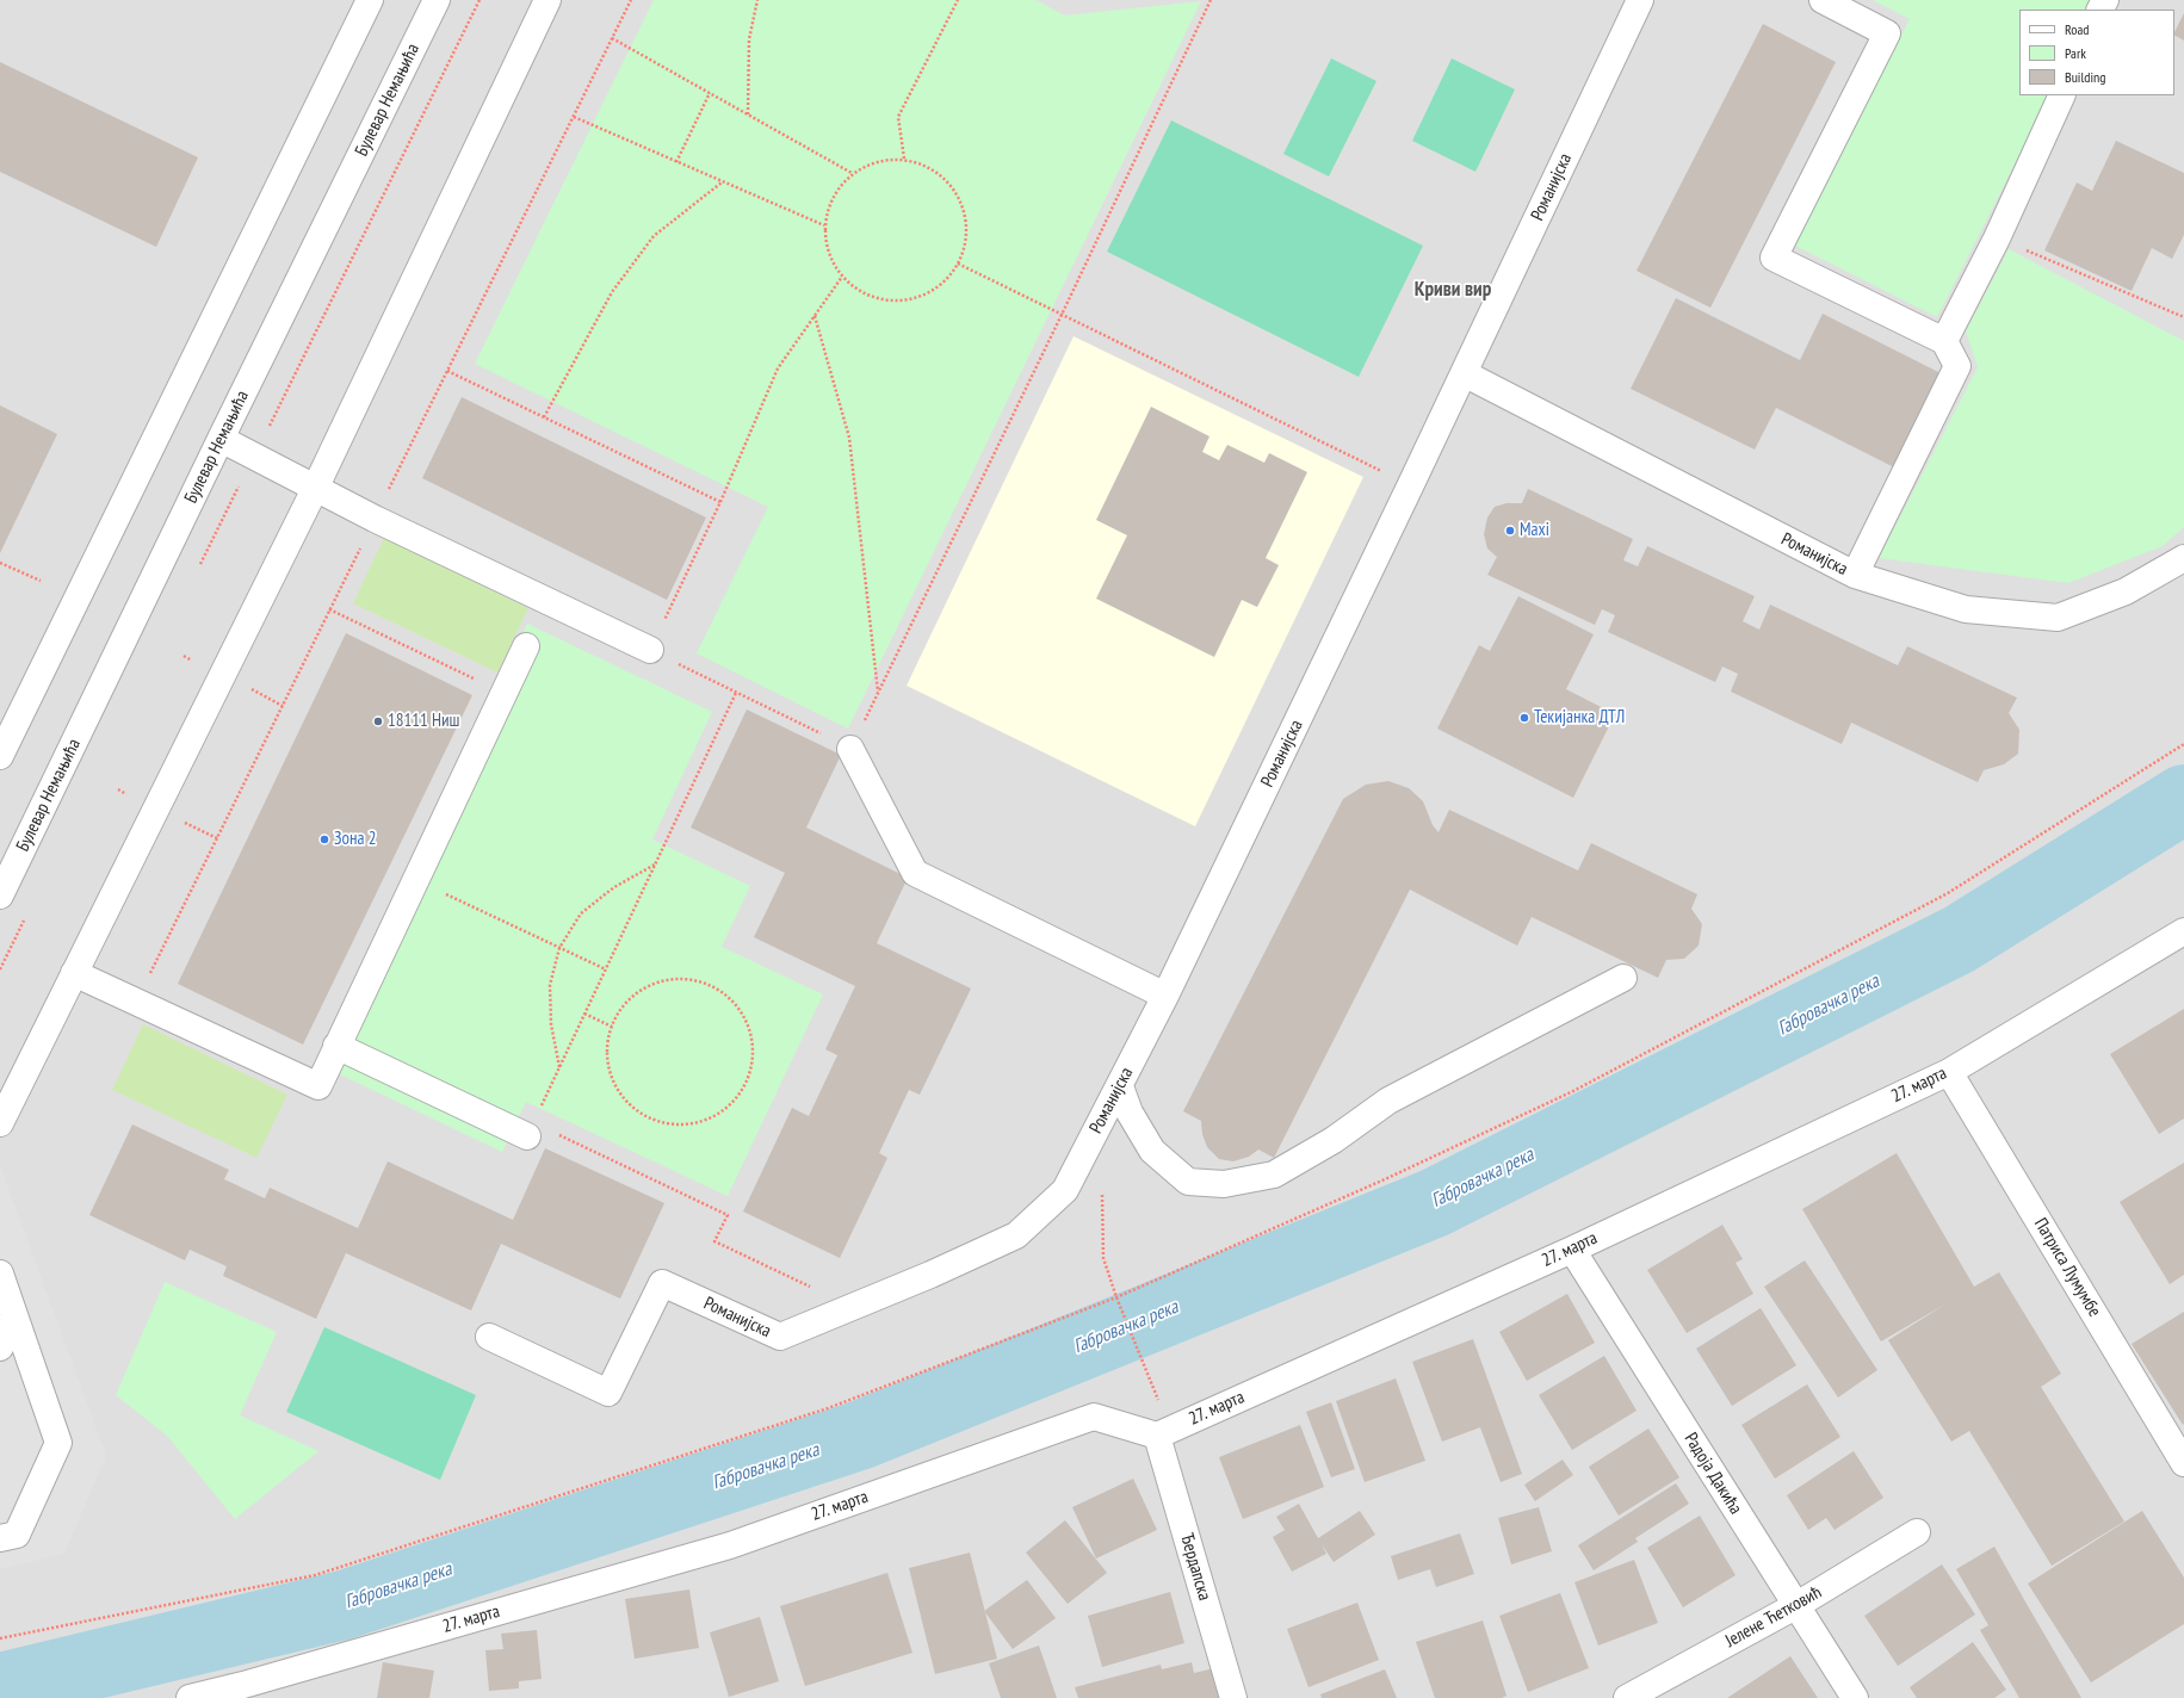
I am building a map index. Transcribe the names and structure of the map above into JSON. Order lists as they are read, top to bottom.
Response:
{
  "streets": {
    "street": [
      "Булевар Немањића",
      "Романијска",
      "27. марта",
      "Патриса Лумумбе",
      "Радоја Дакића",
      "Ђердапска",
      "Јелене Ћетковић"
    ]
  },
  "crossings": [
    ["27. марта", "Патриса Лумумбе"],
    ["27. марта", "Радоја Дакића"],
    ["27. марта", "Ђердапска"],
    ["Радоја Дакића", "Јелене Ћетковић"]
  ],
  "districts": ["Криви вир"],
  "water": ["Габровачка река"],
  "places": [
    "Maxi",
    "Текијанка ДТЛ",
    "18111 Ниш",
    "Зона 2"
  ],
  "legend": ["Road", "Park", "Building"]
}
